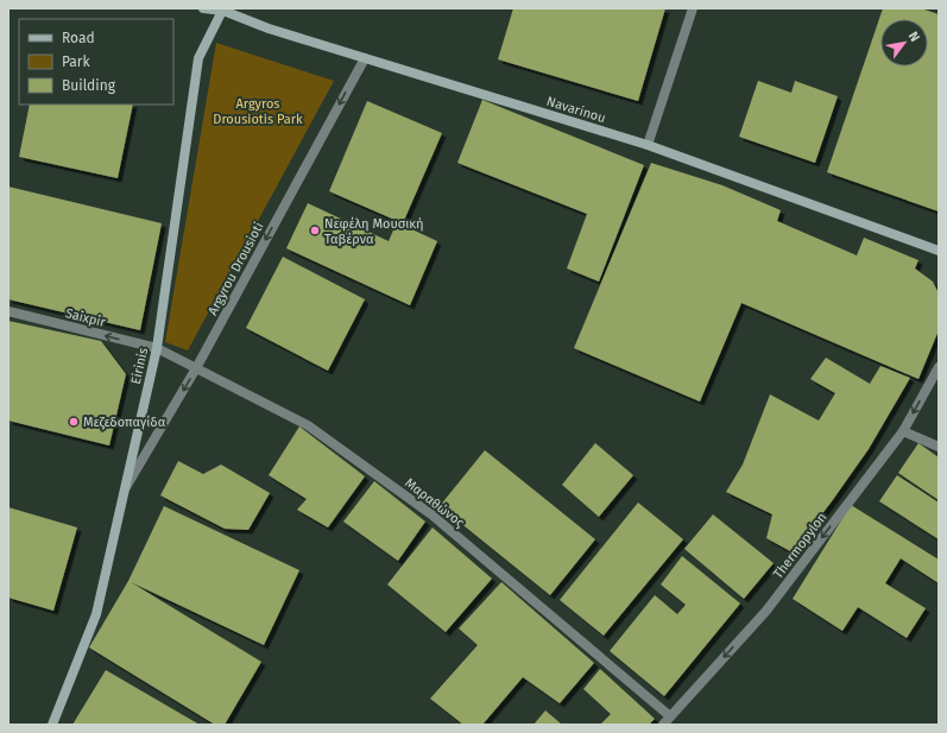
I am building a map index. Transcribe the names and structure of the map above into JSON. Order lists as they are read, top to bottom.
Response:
{
  "streets": {
    "main road": ["Navarinou", "Eirinis"],
    "street": [
      "Argyrou Drousioti",
      "Saixpir",
      "Μαραθώνος",
      "Thermopylon"
    ]
  },
  "crossings": [
    ["Navarinou", "Argyrou Drousioti"],
    ["Navarinou", "Eirinis"],
    ["Argyrou Drousioti", "Eirinis"],
    ["Argyrou Drousioti", "Μαραθώνος"],
    ["Saixpir", "Eirinis"],
    ["Saixpir", "Μαραθώνος"],
    ["Eirinis", "Μαραθώνος"],
    ["Μαραθώνος", "Thermopylon"]
  ],
  "one_way": ["Argyrou Drousioti", "Saixpir", "Thermopylon"],
  "parks": ["Argyros Drousiotis Park"],
  "places": ["Νεφέλη Μουσική Ταβέρνα", "Μεζεδοπαγίδα"],
  "legend": ["Road", "Park", "Building"],
  "north": "top right"
}
